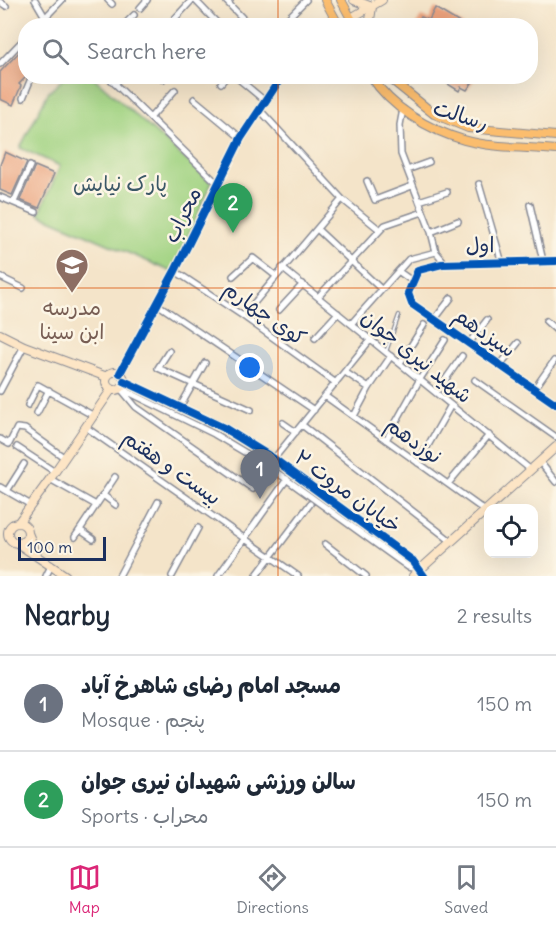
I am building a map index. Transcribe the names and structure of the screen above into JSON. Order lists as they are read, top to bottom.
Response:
{
  "streets": {
    "main road": ["رسالت"],
    "street": [
      "محراب",
      "اول",
      "کوی چهارم",
      "سیزدهم",
      "شهید نیری جوان",
      "نوزدهم",
      "بیست و هفتم",
      "خیابان مروت ۲"
    ]
  },
  "crossings": [
    ["محراب", "کوی چهارم"],
    ["محراب", "بیست و هفتم"],
    ["محراب", "خیابان مروت ۲"],
    ["اول", "سیزدهم"]
  ],
  "parks": ["پارک نیایش"],
  "places": {
    "school or university": ["مدرسه ابن سینا"]
  },
  "scale_bar": "100 m",
  "page": {
    "search": "Search here",
    "pins": ["2", "1"],
    "scale": "100 m",
    "heading": ["Nearby", "2 results"],
    "list": [
      {
        "mark": "1",
        "name": "مسجد امام رضای شاهرخ آباد",
        "note": "Mosque · پنجم",
        "value": "150 m"
      },
      {
        "mark": "2",
        "name": "سالن ورزشی شهیدان نیری جوان",
        "note": "Sports · محراب",
        "value": "150 m"
      }
    ],
    "nav": ["Map", "Directions", "Saved"]
  }
}
